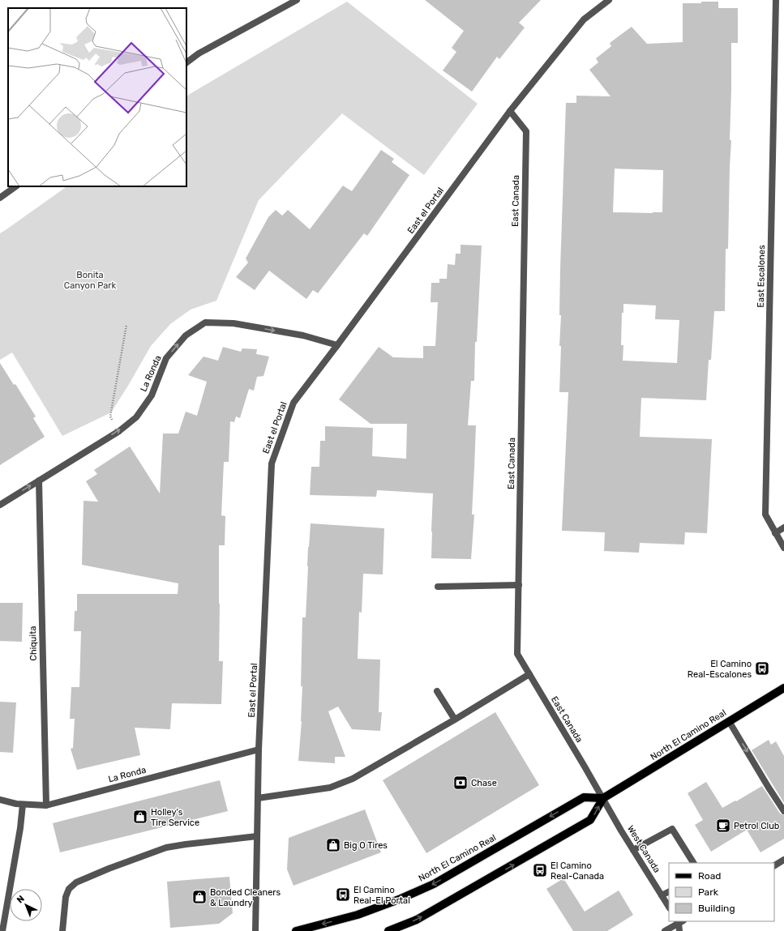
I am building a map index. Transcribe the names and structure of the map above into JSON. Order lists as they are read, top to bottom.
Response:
{
  "streets": {
    "main road": ["North El Camino Real"],
    "street": [
      "East Canada",
      "East el Portal",
      "East Escalones",
      "La Ronda",
      "Chiquita",
      "West Canada"
    ]
  },
  "crossings": [
    ["East Canada", "East el Portal"],
    ["East Canada", "North El Camino Real"],
    ["East Canada", "West Canada"],
    ["East el Portal", "La Ronda"],
    ["La Ronda", "Chiquita"],
    ["North El Camino Real", "West Canada"]
  ],
  "one_way": ["La Ronda"],
  "parks": ["Bonita Canyon Park"],
  "places": {
    "bus stop": ["El Camino Real-Escalones", "El Camino Real-Canada", "El Camino Real-El Portal"],
    "bank": ["Chase"],
    "shop": ["Holley's Tire Service", "Big O Tires", "Bonded Cleaners & Laundry"],
    "cafe": ["Petrol Club"]
  },
  "legend": ["Road", "Park", "Building"],
  "north": "top left"
}
